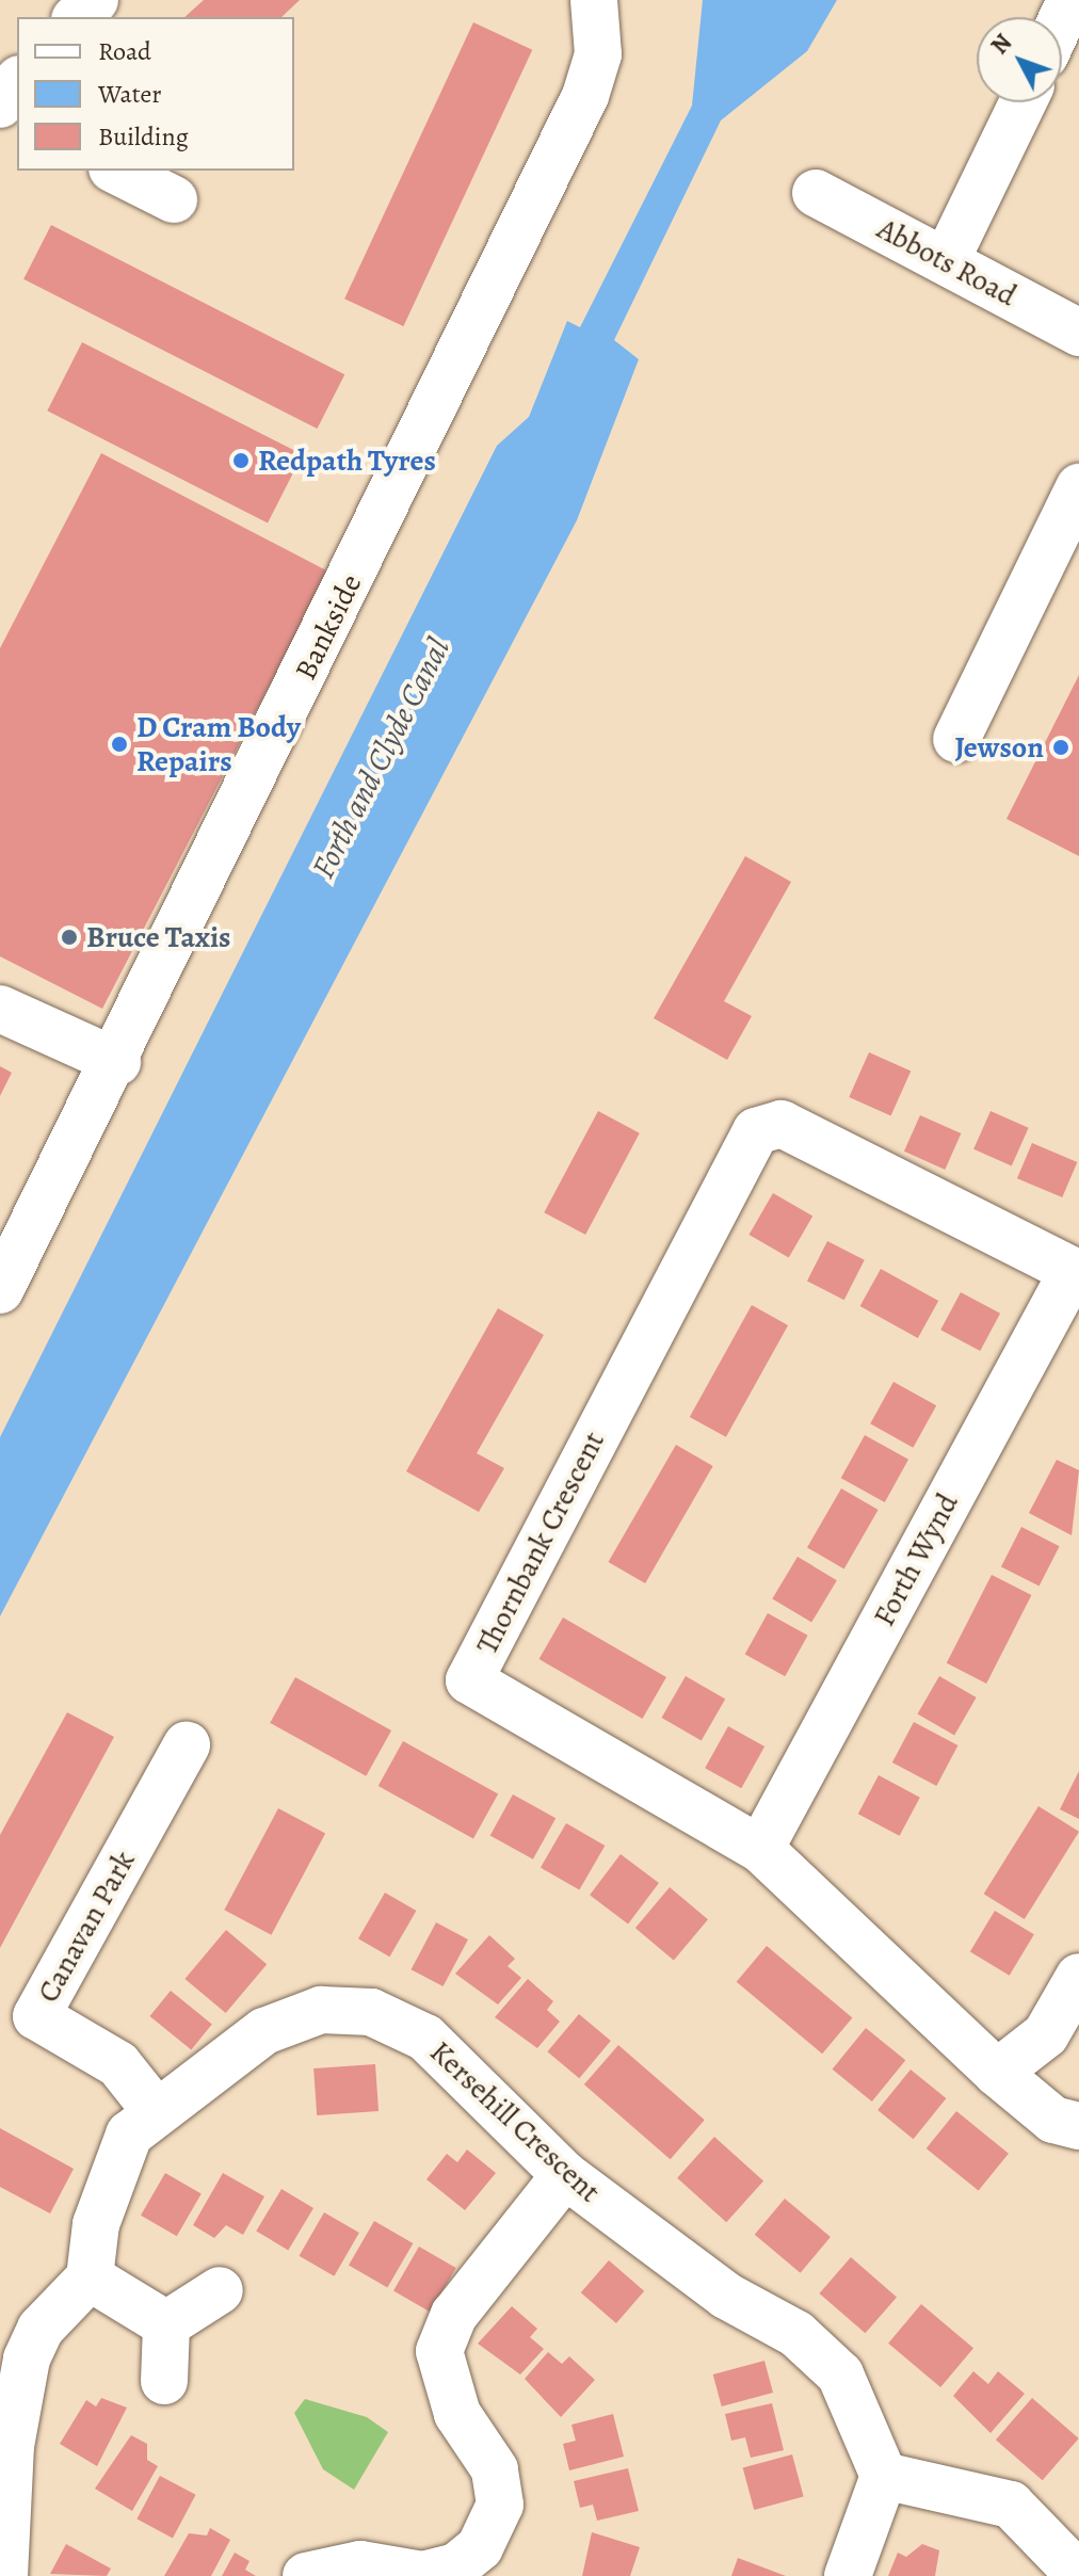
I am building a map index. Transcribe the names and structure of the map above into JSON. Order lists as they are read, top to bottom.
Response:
{
  "streets": {
    "street": [
      "Abbots Road",
      "Bankside",
      "Thornbank Crescent",
      "Forth Wynd",
      "Canavan Park",
      "Kersehill Crescent"
    ]
  },
  "crossings": [
    ["Thornbank Crescent", "Forth Wynd"],
    ["Canavan Park", "Kersehill Crescent"]
  ],
  "water": ["Forth and Clyde Canal"],
  "places": [
    "Redpath Tyres",
    "D Cram Body Repairs",
    "Jewson",
    "Bruce Taxis"
  ],
  "legend": ["Road", "Water", "Building"],
  "north": "top left"
}
